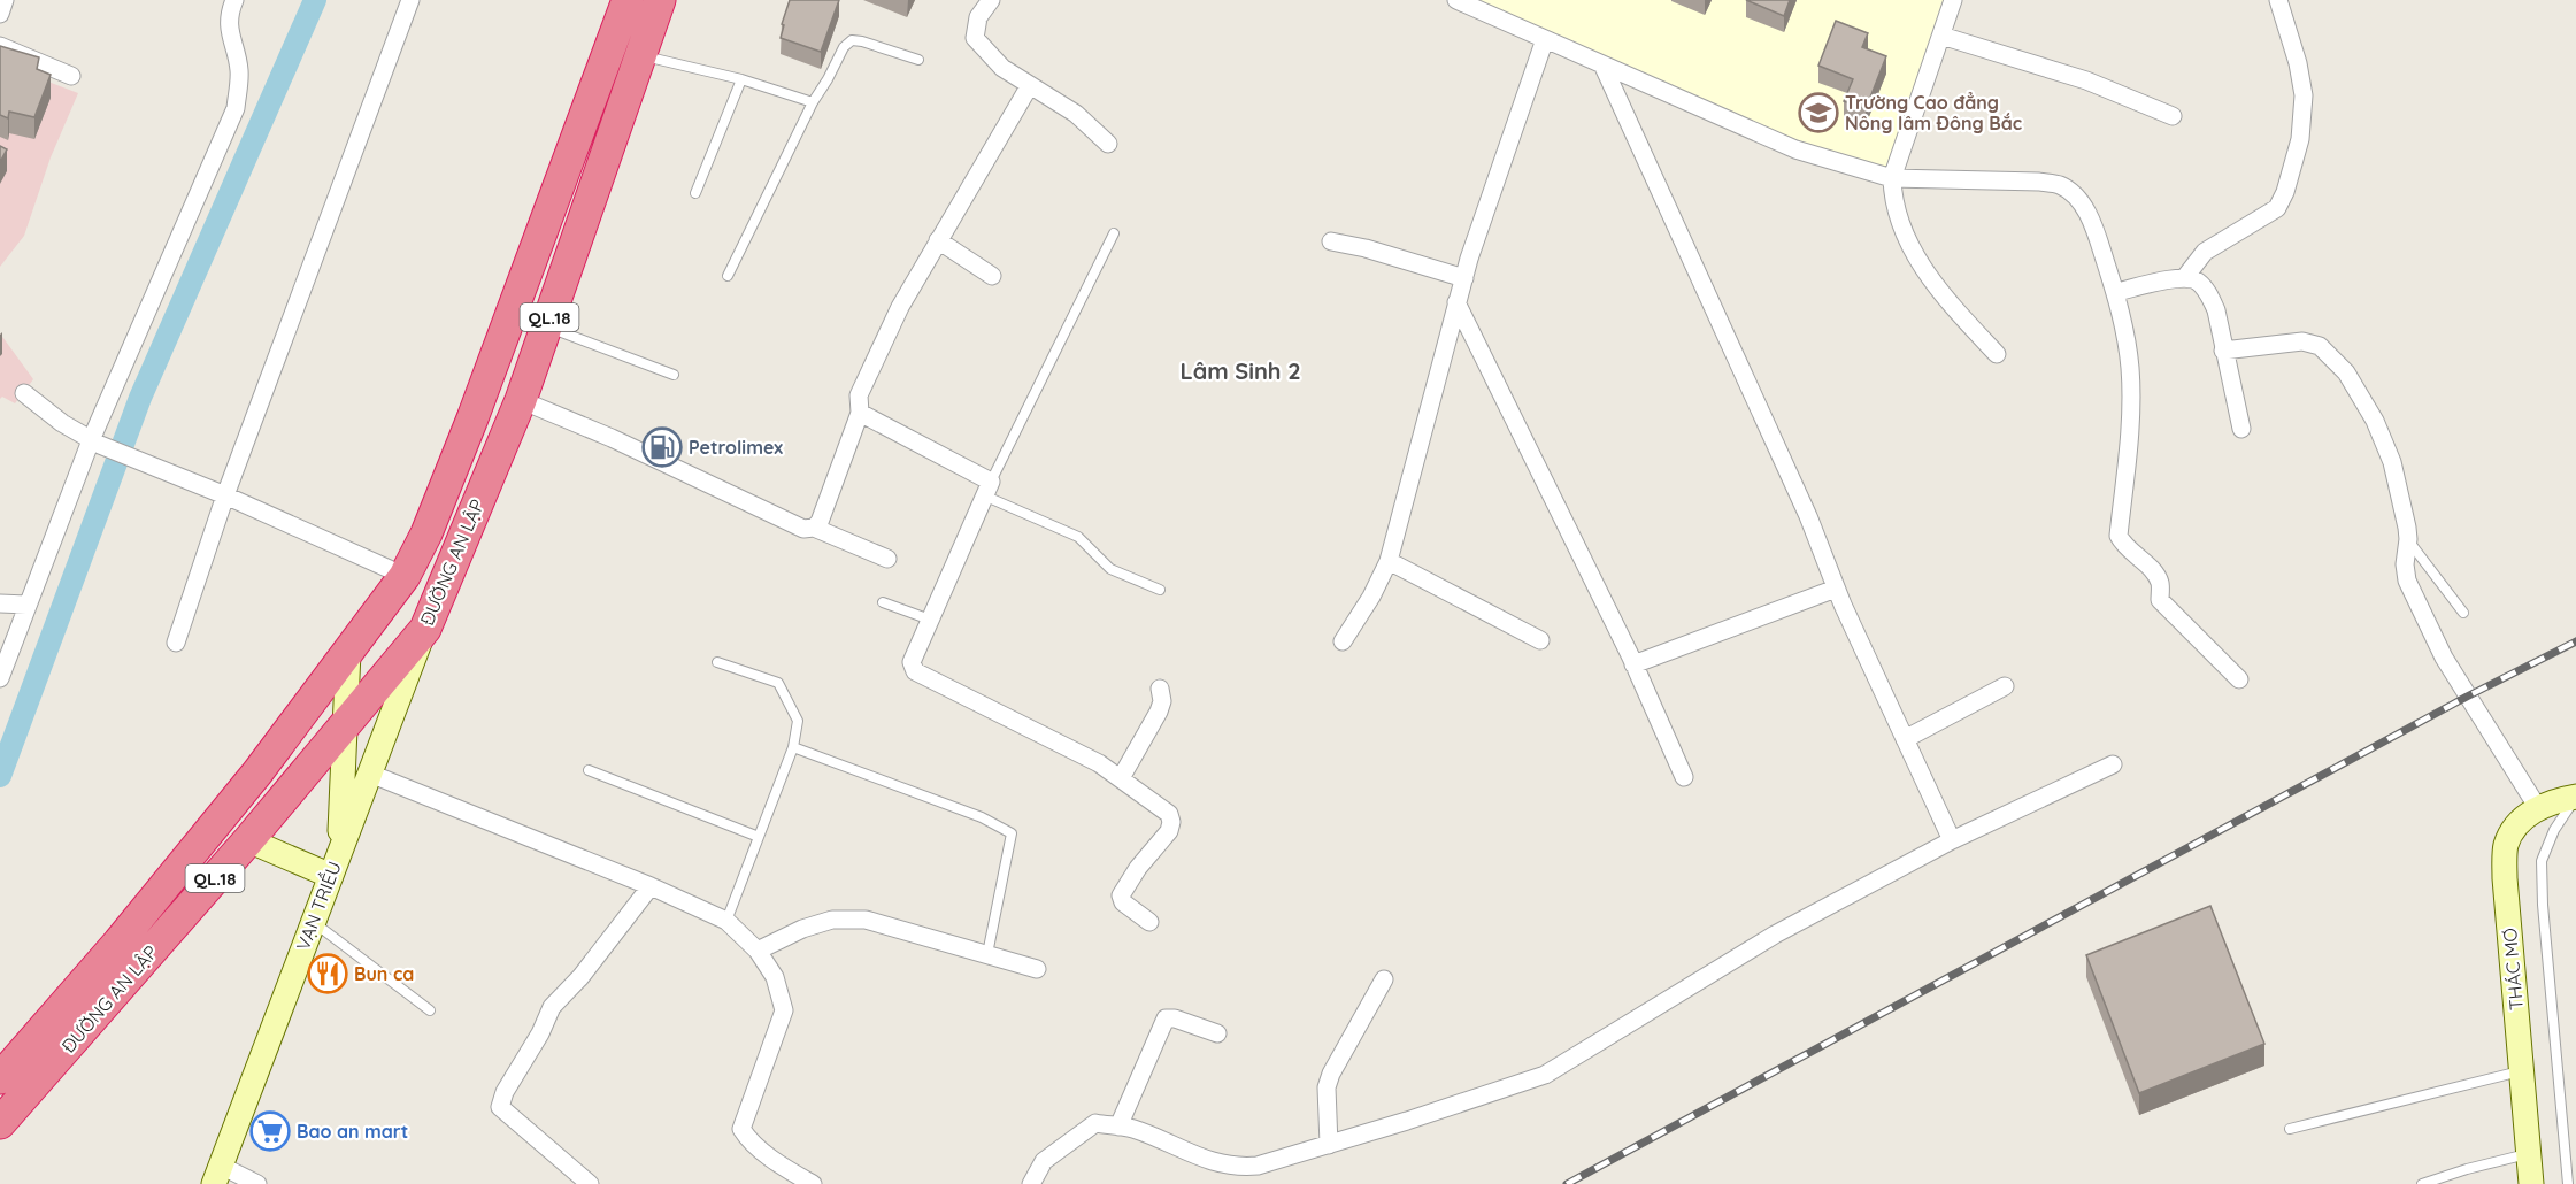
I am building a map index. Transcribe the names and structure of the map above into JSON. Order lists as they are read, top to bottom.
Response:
{
  "streets": {
    "highway": ["QL.18", "ĐƯỜNG AN LẬP"],
    "street": ["VẠN TRIỀU", "THÁC MƠ"]
  },
  "crossings": [
    ["ĐƯỜNG AN LẬP", "VẠN TRIỀU"]
  ],
  "districts": ["Lâm Sinh 2"],
  "places": {
    "school or university": ["Trường Cao đẳng Nông lâm Đông Bắc"],
    "fuel station": ["Petrolimex"],
    "restaurant": ["Bun ca"],
    "supermarket": ["Bao an mart"]
  }
}
